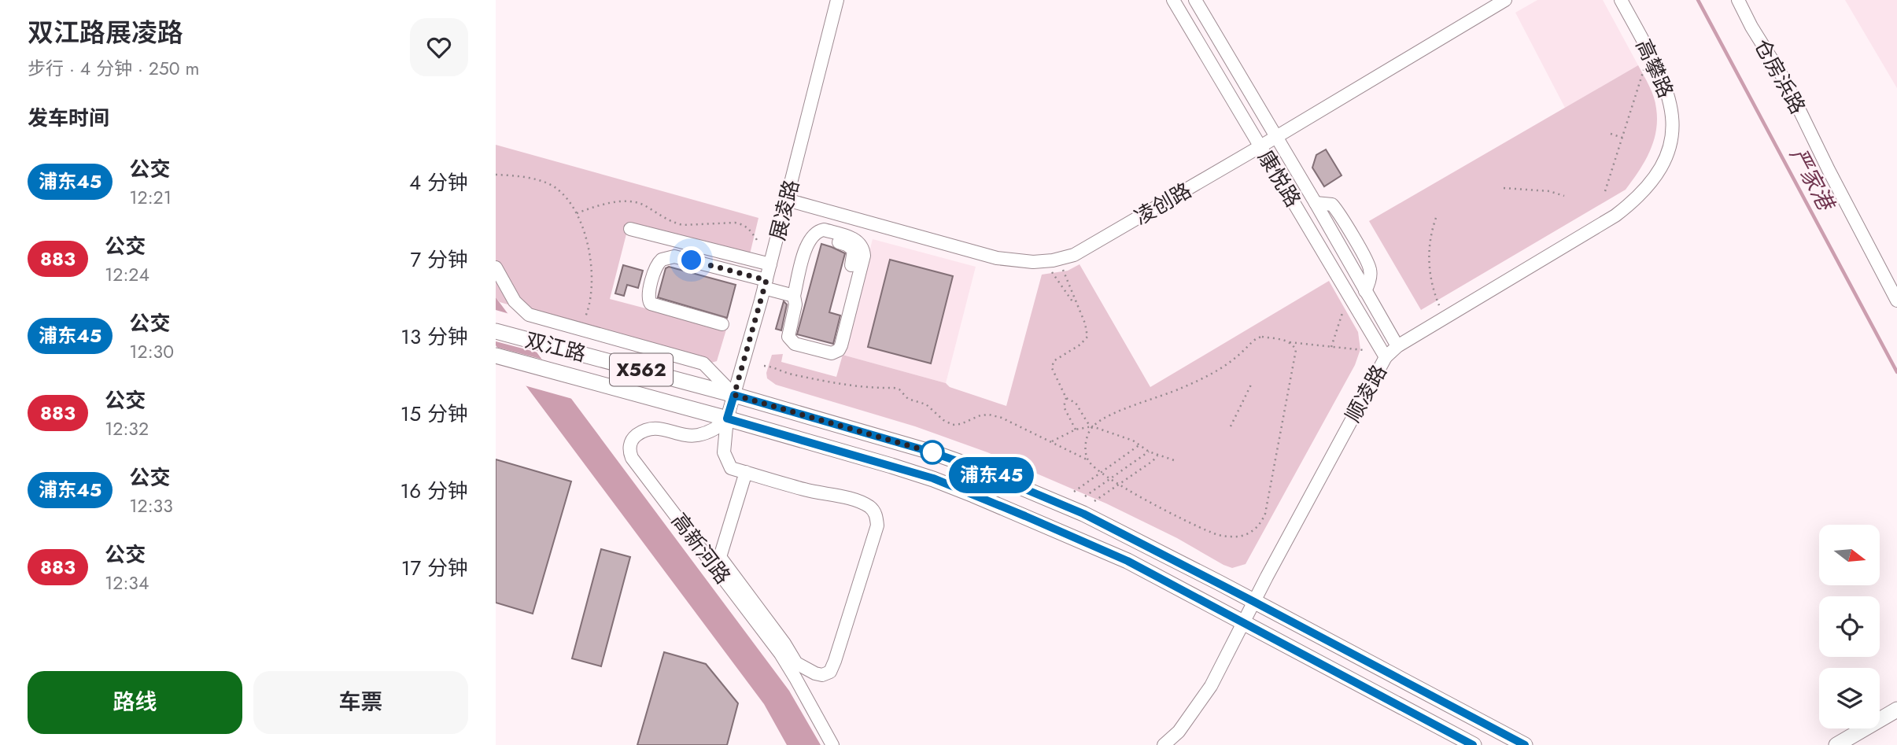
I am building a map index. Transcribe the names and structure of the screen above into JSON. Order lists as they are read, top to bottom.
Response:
{
  "streets": {
    "main road": ["双江路", "X562"],
    "street": [
      "高攀路",
      "仓房浜路",
      "康悦路",
      "凌创路",
      "展凌路",
      "顺凌路",
      "高新河路"
    ]
  },
  "crossings": [
    ["高攀路", "顺凌路"],
    ["康悦路", "凌创路"],
    ["康悦路", "顺凌路"],
    ["凌创路", "展凌路"],
    ["展凌路", "双江路"],
    ["展凌路", "高新河路"],
    ["双江路", "顺凌路"],
    ["双江路", "高新河路"]
  ],
  "water": ["严家港"],
  "lines": ["bus line 浦东45"],
  "north": "right",
  "page": {
    "heading": [
      ["双江路展凌路", "步行 · 4 分钟 · 250 m"],
      "发车时间"
    ],
    "on_map": "浦东45",
    "list": [
      {
        "mark": "浦东45",
        "name": "公交",
        "note": "12:21",
        "value": "4 分钟"
      },
      {
        "mark": "883",
        "name": "公交",
        "note": "12:24",
        "value": "7 分钟"
      },
      {
        "mark": "浦东45",
        "name": "公交",
        "note": "12:30",
        "value": "13 分钟"
      },
      {
        "mark": "883",
        "name": "公交",
        "note": "12:32",
        "value": "15 分钟"
      },
      {
        "mark": "浦东45",
        "name": "公交",
        "note": "12:33",
        "value": "16 分钟"
      },
      {
        "mark": "883",
        "name": "公交",
        "note": "12:34",
        "value": "17 分钟"
      }
    ],
    "buttons": ["路线", "车票"]
  }
}
